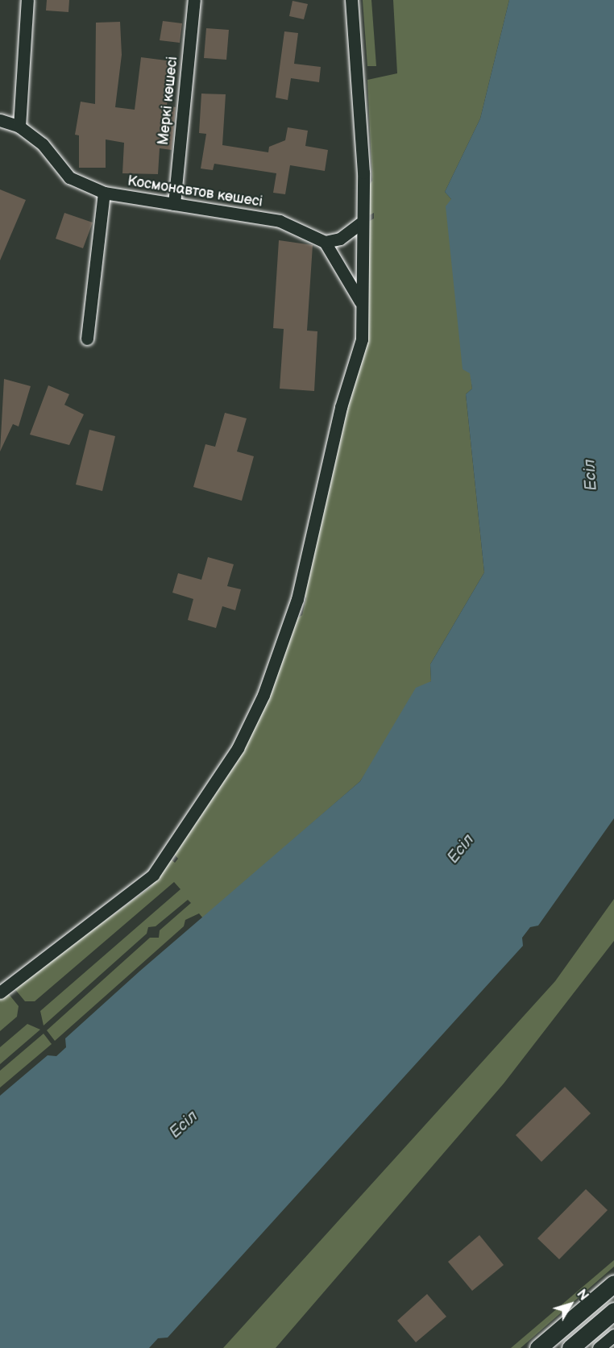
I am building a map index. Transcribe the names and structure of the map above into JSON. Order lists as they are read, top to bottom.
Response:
{
  "streets": {
    "street": ["Меркі көшесі", "Космонавтов көшесі"]
  },
  "crossings": [
    ["Меркі көшесі", "Космонавтов көшесі"]
  ],
  "water": ["Есіл"],
  "north": "top right"
}
